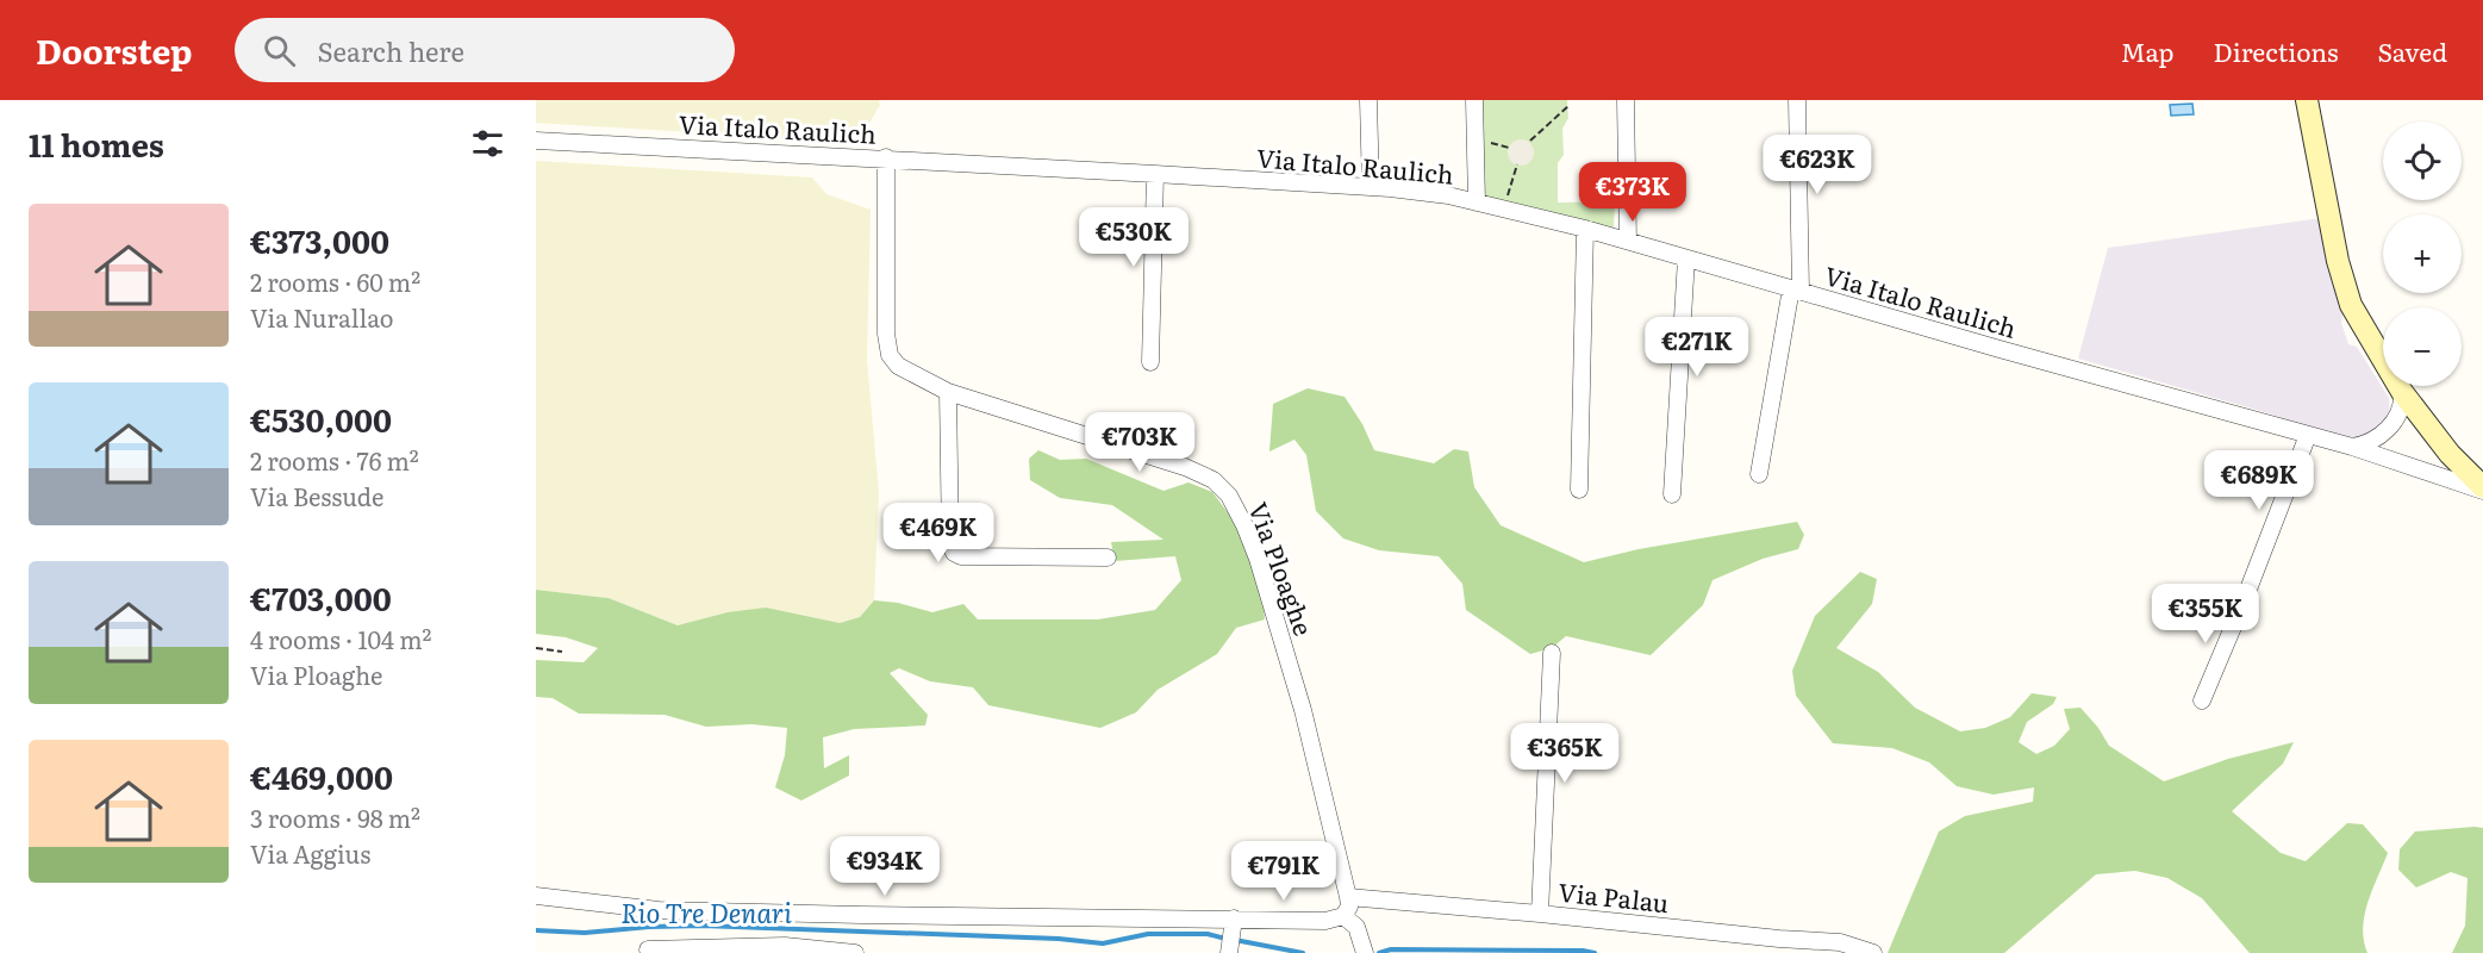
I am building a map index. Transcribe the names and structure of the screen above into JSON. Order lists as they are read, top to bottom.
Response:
{
  "streets": {
    "street": ["Via Italo Raulich", "Via Ploaghe", "Via Palau"]
  },
  "crossings": [
    ["Via Italo Raulich", "Via Ploaghe"],
    ["Via Ploaghe", "Via Palau"]
  ],
  "water": ["Rio Tre Denari"],
  "page": {
    "header": "Doorstep",
    "search": "Search here",
    "nav": ["Map", "Directions", "Saved"],
    "heading": "11 homes",
    "map_buttons": ["+", "−"],
    "price": [
      "€623K",
      "€373K",
      "€530K",
      "€271K",
      "€703K",
      "€689K",
      "€469K",
      "€355K",
      "€365K",
      "€934K",
      "€791K"
    ],
    "list": [
      {
        "name": "€373,000",
        "note": "2 rooms · 60 m² · Via Nurallao"
      },
      {
        "name": "€530,000",
        "note": "2 rooms · 76 m² · Via Bessude"
      },
      {
        "name": "€703,000",
        "note": "4 rooms · 104 m² · Via Ploaghe"
      },
      {
        "name": "€469,000",
        "note": "3 rooms · 98 m² · Via Aggius"
      }
    ]
  }
}
